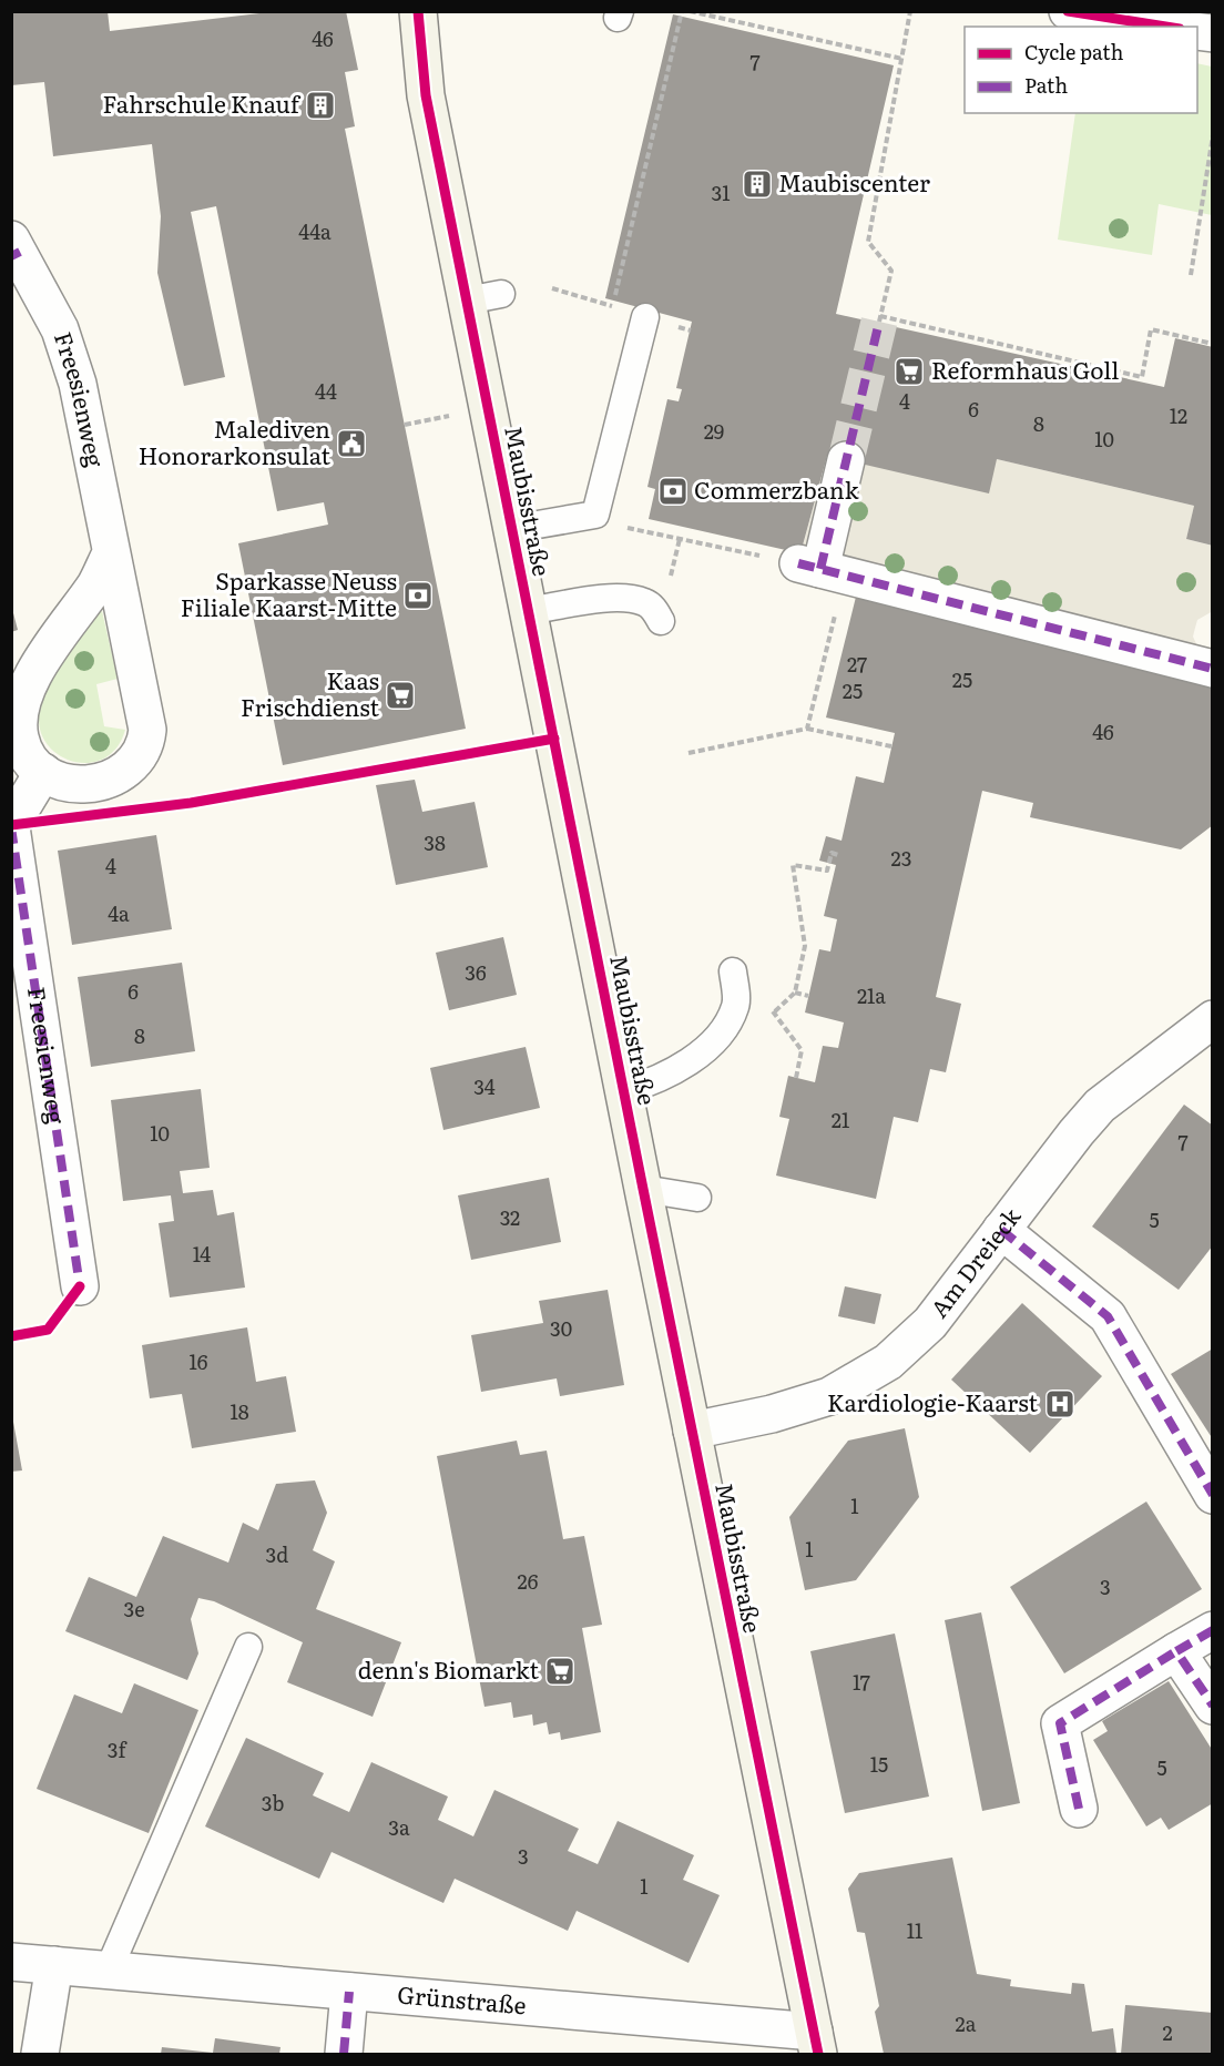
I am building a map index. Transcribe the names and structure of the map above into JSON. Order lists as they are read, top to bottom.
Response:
{
  "streets": {
    "street": [
      "Freesienweg",
      "Maubisstraße",
      "Am Dreieck",
      "Grünstraße"
    ]
  },
  "crossings": [
    ["Maubisstraße", "Am Dreieck"],
    ["Maubisstraße", "Grünstraße"]
  ],
  "places": {
    "building": ["Fahrschule Knauf", "Maubiscenter"],
    "supermarket": ["Reformhaus Goll", "Kaas Frischdienst", "denn's Biomarkt"],
    "public building": ["Malediven Honorarkonsulat"],
    "bank": ["Commerzbank", "Sparkasse Neuss Filiale Kaarst-Mitte"],
    "hospital": ["Kardiologie-Kaarst"]
  },
  "house_numbers": [
    "46",
    "7",
    "31",
    "44a",
    "44",
    "4",
    "6",
    "12",
    "8",
    "29",
    "10",
    "27",
    "25",
    "25",
    "46",
    "38",
    "23",
    "4",
    "4a",
    "36",
    "6",
    "21a",
    "8",
    "34",
    "21",
    "10",
    "7",
    "32",
    "5",
    "14",
    "30",
    "16",
    "18",
    "1",
    "1",
    "3d",
    "26",
    "3",
    "3e",
    "17",
    "3f",
    "15",
    "5",
    "3b",
    "3a",
    "3",
    "1",
    "11",
    "2a",
    "2"
  ],
  "legend": ["Cycle path", "Path"]
}
